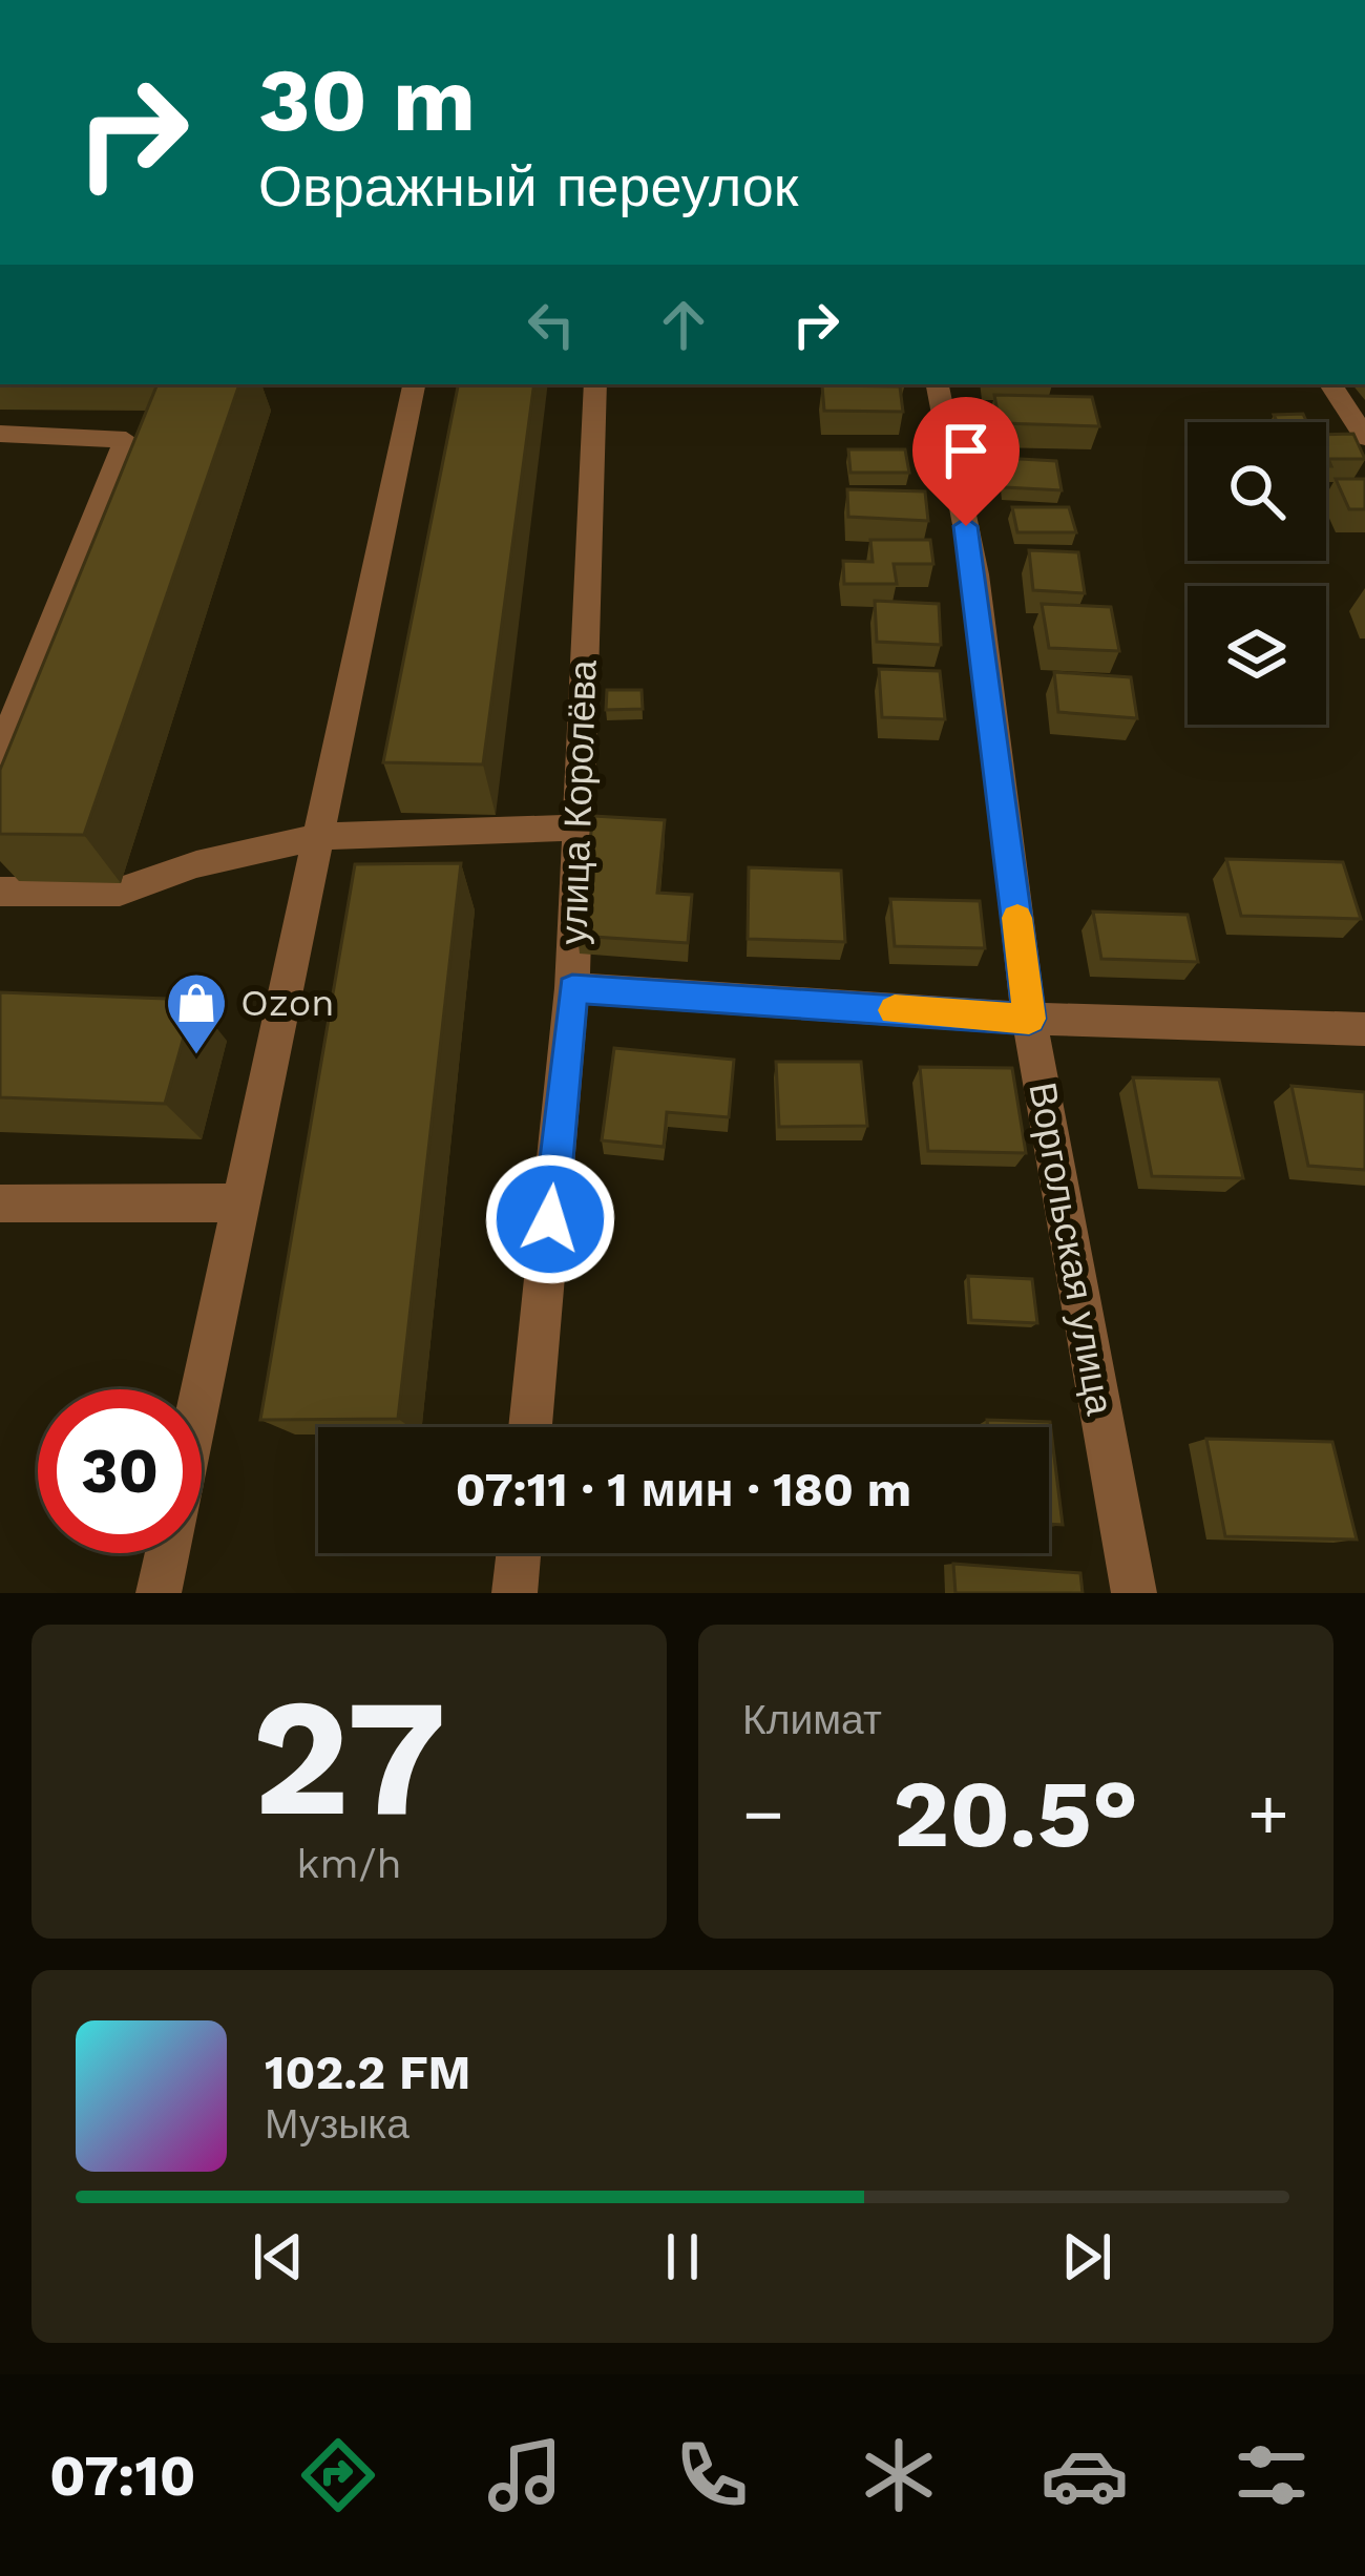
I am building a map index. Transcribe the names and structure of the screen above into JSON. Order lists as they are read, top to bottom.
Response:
{
  "streets": {
    "street": ["улица Королёва", "Воргольская улица"]
  },
  "places": {
    "shop": ["Ozon"]
  },
  "page": {
    "turn": ["30 m", "Овражный переулок"],
    "limit": "30",
    "trip": "07:11 · 1 мин · 180 m",
    "tile": [
      ["27", "km/h"],
      "Климат"
    ],
    "heat": ["−", "20.5°", "+"],
    "song": ["102.2 FM", "Музыка"],
    "tabs": "07:10"
  }
}
